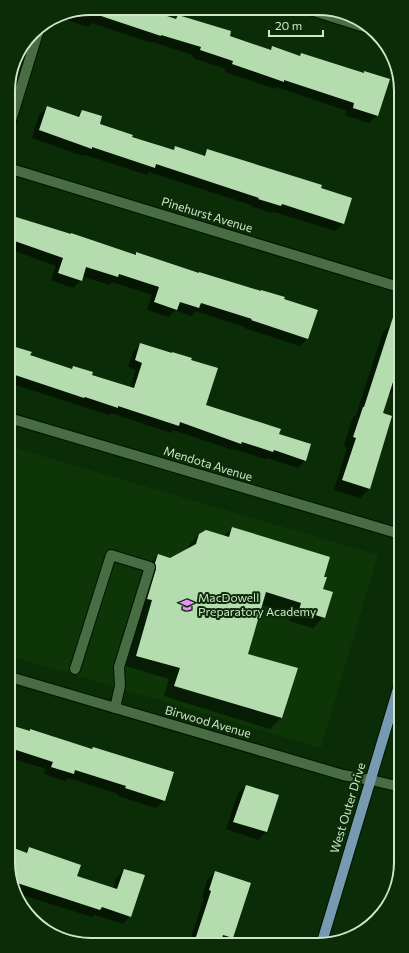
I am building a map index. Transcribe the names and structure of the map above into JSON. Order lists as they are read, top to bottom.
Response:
{
  "streets": {
    "main road": ["West Outer Drive"],
    "street": ["Pinehurst Avenue", "Mendota Avenue", "Birwood Avenue"]
  },
  "crossings": [
    ["Birwood Avenue", "West Outer Drive"]
  ],
  "places": {
    "school or university": ["MacDowell Preparatory Academy"]
  },
  "scale_bar": "20 m"
}
